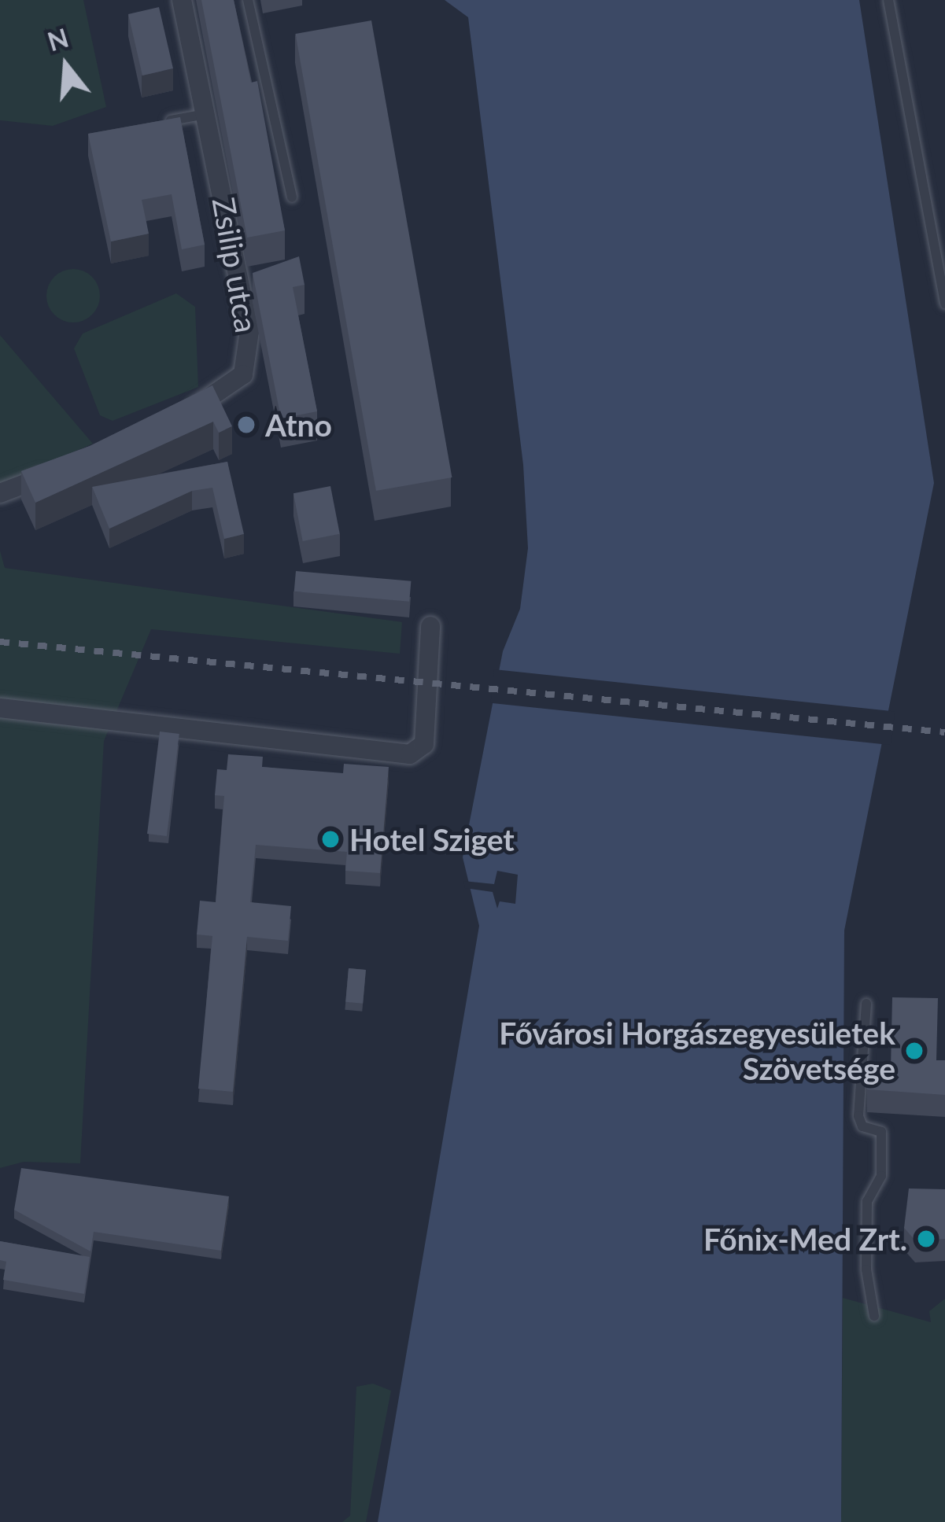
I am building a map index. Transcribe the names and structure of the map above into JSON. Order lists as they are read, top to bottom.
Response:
{
  "streets": {
    "street": ["Zsilip utca"]
  },
  "places": [
    "Atno",
    "Hotel Sziget",
    "Fővárosi Horgászegyesületek Szövetsége",
    "Főnix-Med Zrt."
  ],
  "north": "top"
}
